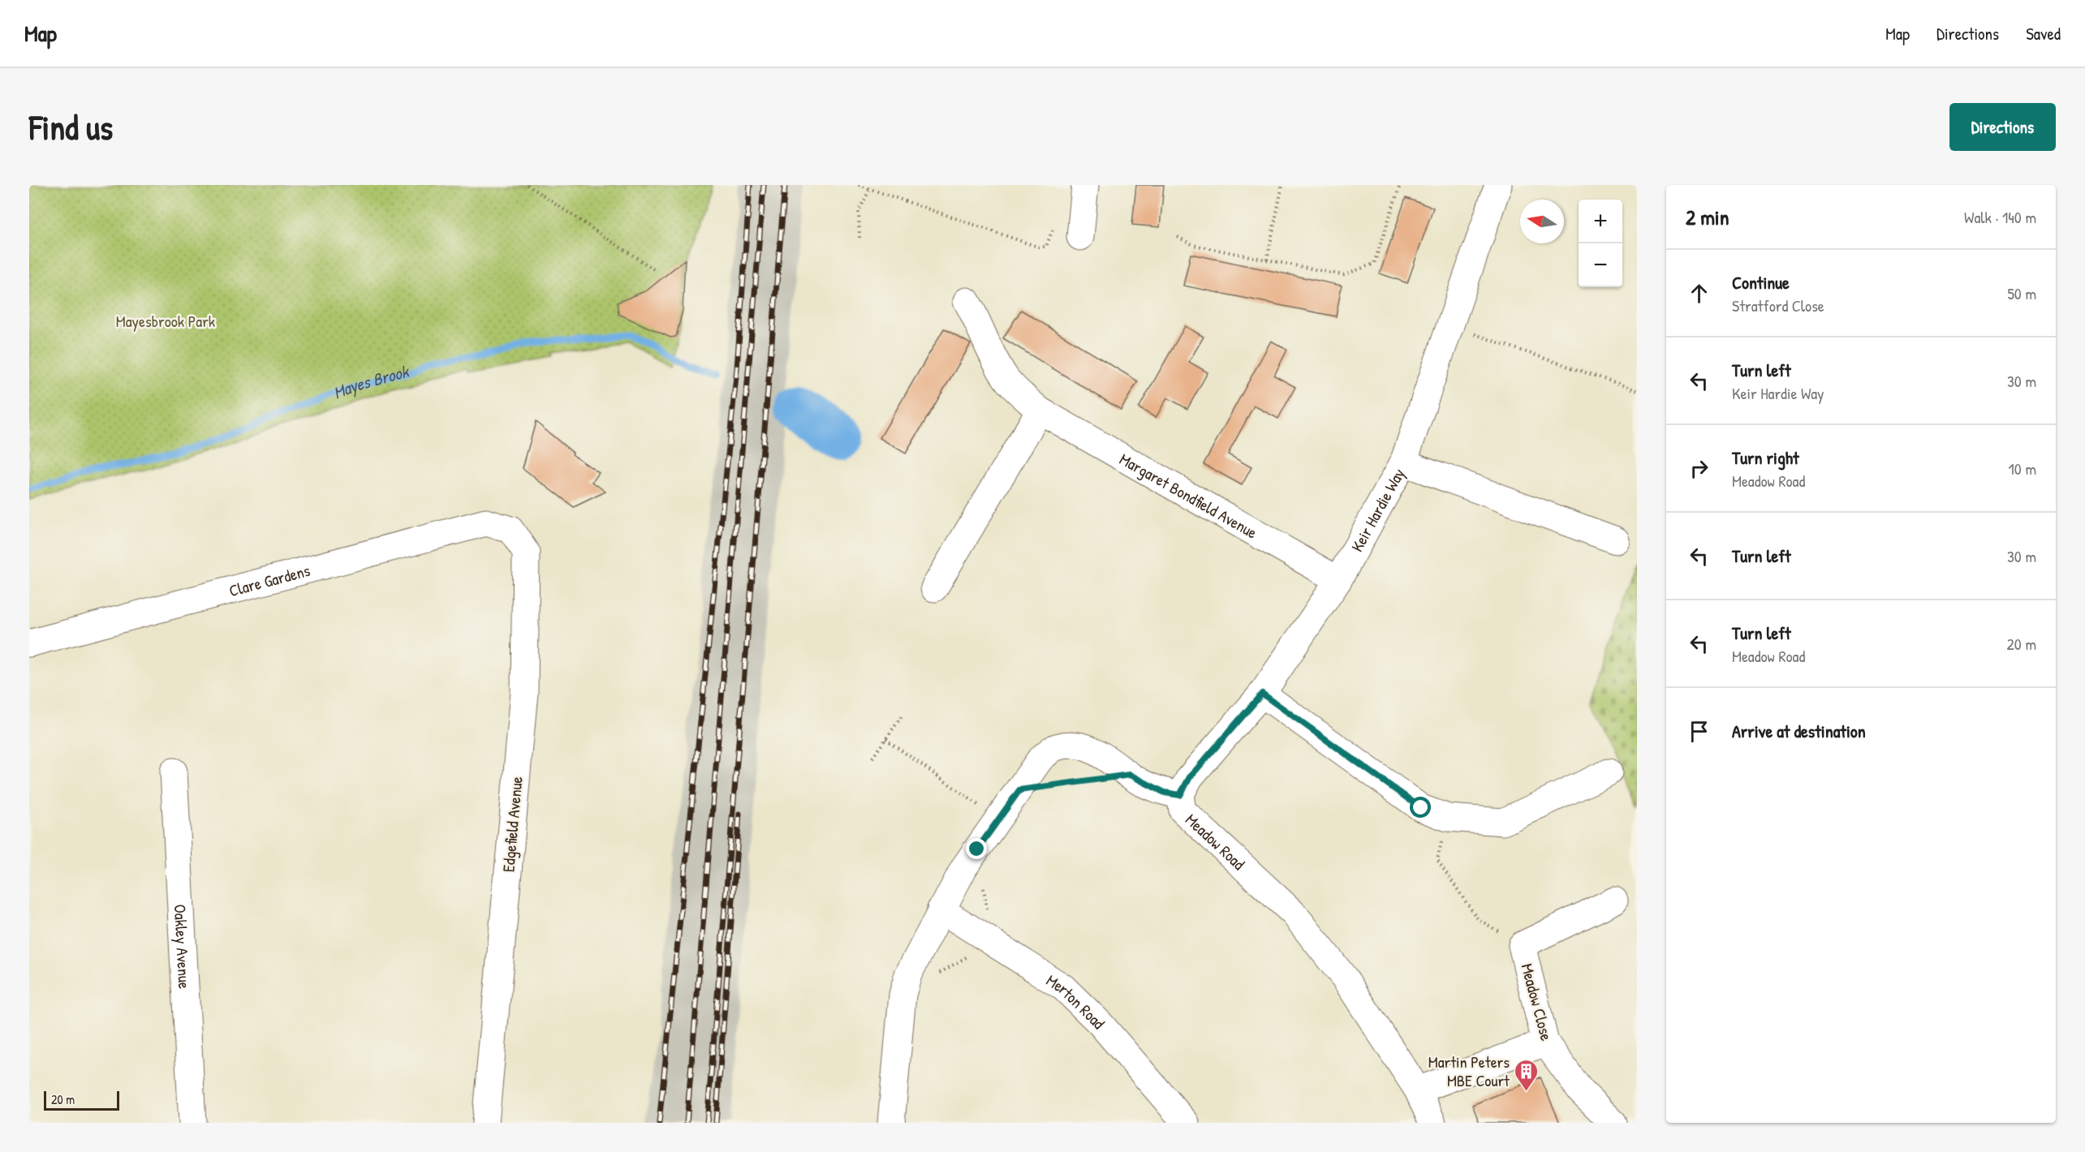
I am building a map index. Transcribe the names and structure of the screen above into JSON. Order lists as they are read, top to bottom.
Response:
{
  "streets": {
    "street": [
      "Margaret Bondfield Avenue",
      "Keir Hardie Way",
      "Clare Gardens",
      "Edgefield Avenue",
      "Meadow Road",
      "Oakley Avenue",
      "Meadow Close",
      "Merton Road"
    ]
  },
  "crossings": [
    ["Margaret Bondfield Avenue", "Keir Hardie Way"],
    ["Keir Hardie Way", "Meadow Road"],
    ["Clare Gardens", "Edgefield Avenue"],
    ["Meadow Road", "Merton Road"]
  ],
  "water": ["Mayes Brook"],
  "parks": ["Mayesbrook Park"],
  "places": {
    "building": ["Martin Peters MBE Court"]
  },
  "scale_bar": "20 m",
  "north": "left",
  "page": {
    "header": "Map",
    "nav": ["Map", "Directions", "Saved"],
    "buttons": "Directions",
    "title": "Find us",
    "heading": ["2 min", "Walk · 140 m"],
    "map_buttons": ["+", "−"],
    "list": [
      ["Continue", "Stratford Close", "50 m"],
      ["Turn left", "Keir Hardie Way", "30 m"],
      ["Turn right", "Meadow Road", "10 m"],
      ["Turn left", "30 m"],
      ["Turn left", "Meadow Road", "20 m"],
      "Arrive at destination"
    ],
    "scale": "20 m"
  }
}
